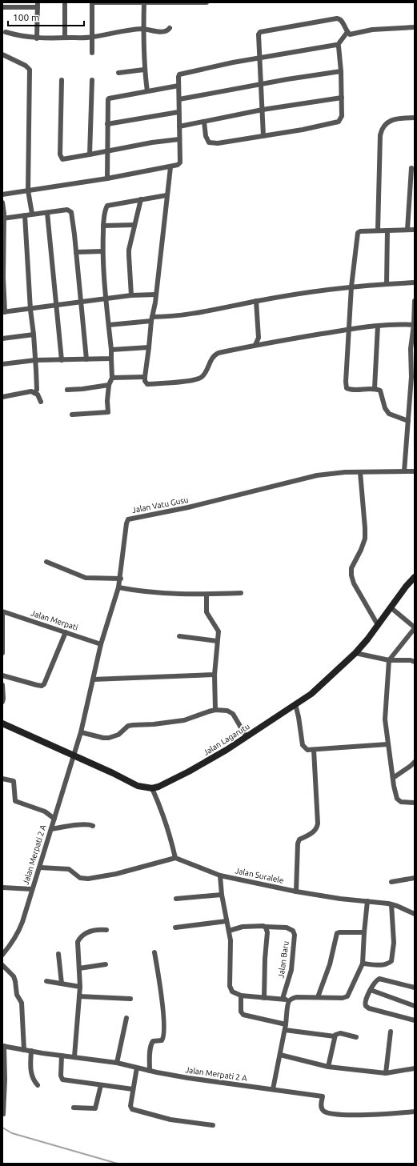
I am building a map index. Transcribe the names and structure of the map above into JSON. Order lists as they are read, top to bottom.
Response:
{
  "streets": {
    "street": [
      "Jalan Vatu Gusu",
      "Jalan Merpati",
      "Jalan Lagarutu",
      "Jalan Merpati 2 A",
      "Jalan Suralele",
      "Jalan Baru"
    ]
  },
  "crossings": [
    ["Jalan Vatu Gusu", "Jalan Merpati"],
    ["Jalan Vatu Gusu", "Jalan Merpati 2 A"]
  ],
  "scale_bar": "100 m"
}
